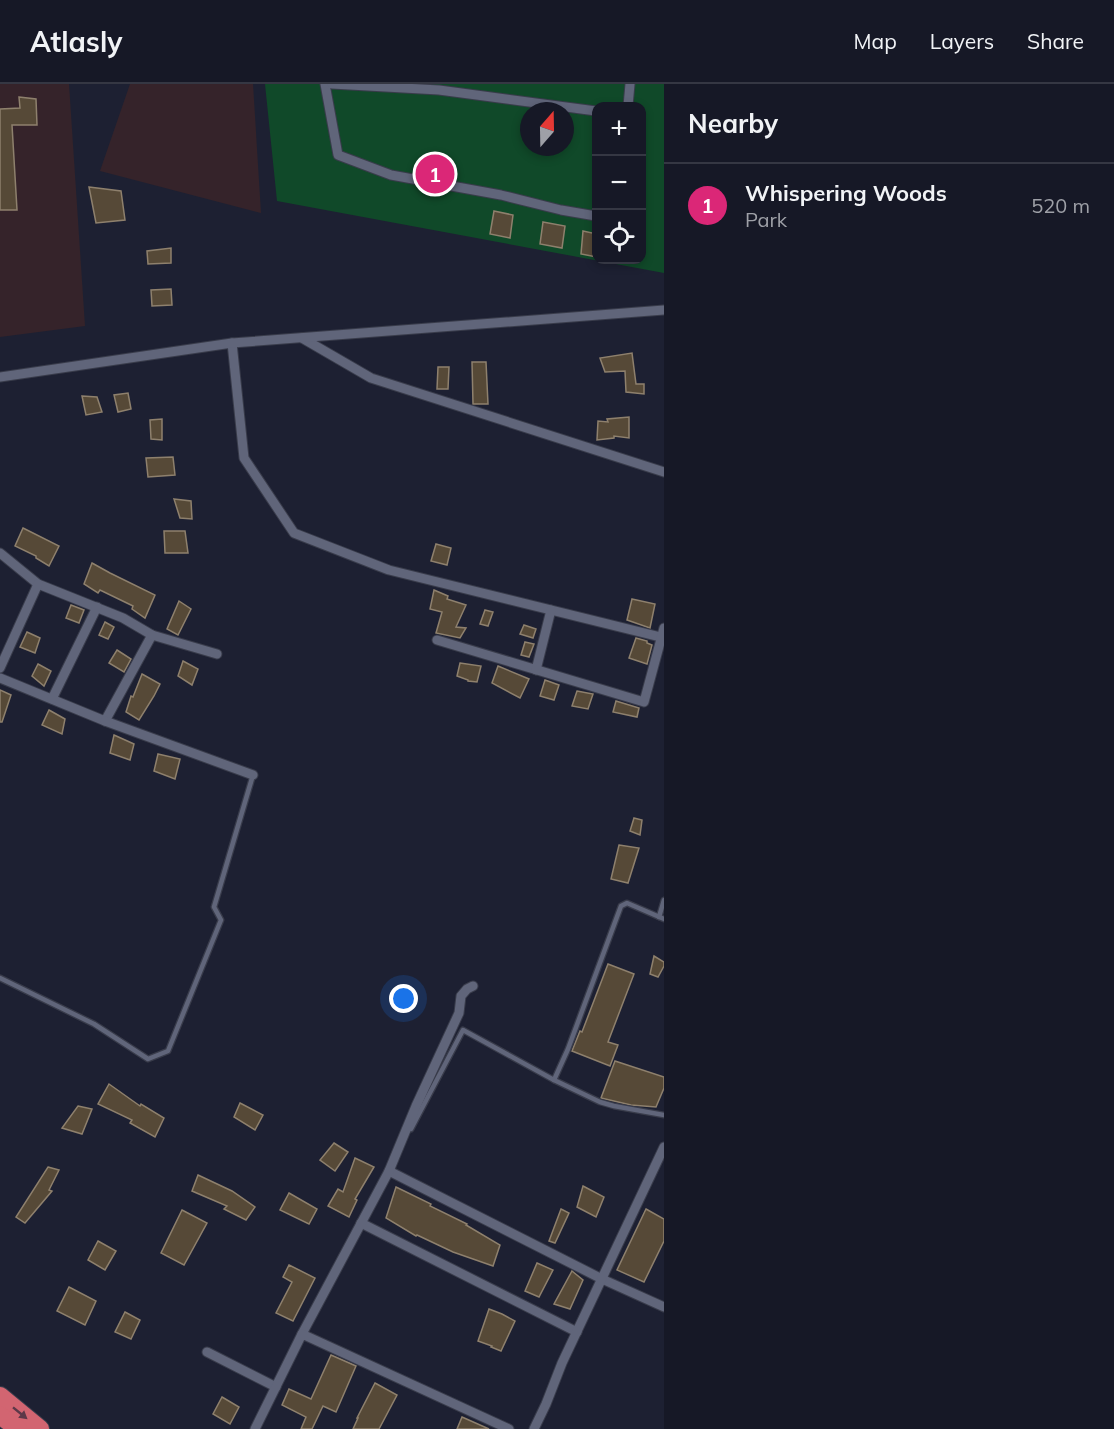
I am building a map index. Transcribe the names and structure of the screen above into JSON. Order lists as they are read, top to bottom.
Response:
{
  "north": "top",
  "page": {
    "header": "Atlasly",
    "nav": ["Map", "Layers", "Share"],
    "heading": "Nearby",
    "map_buttons": ["+", "−"],
    "pins": "1",
    "list": [
      {
        "mark": "1",
        "name": "Whispering Woods",
        "note": "Park",
        "value": "520 m"
      }
    ]
  }
}
